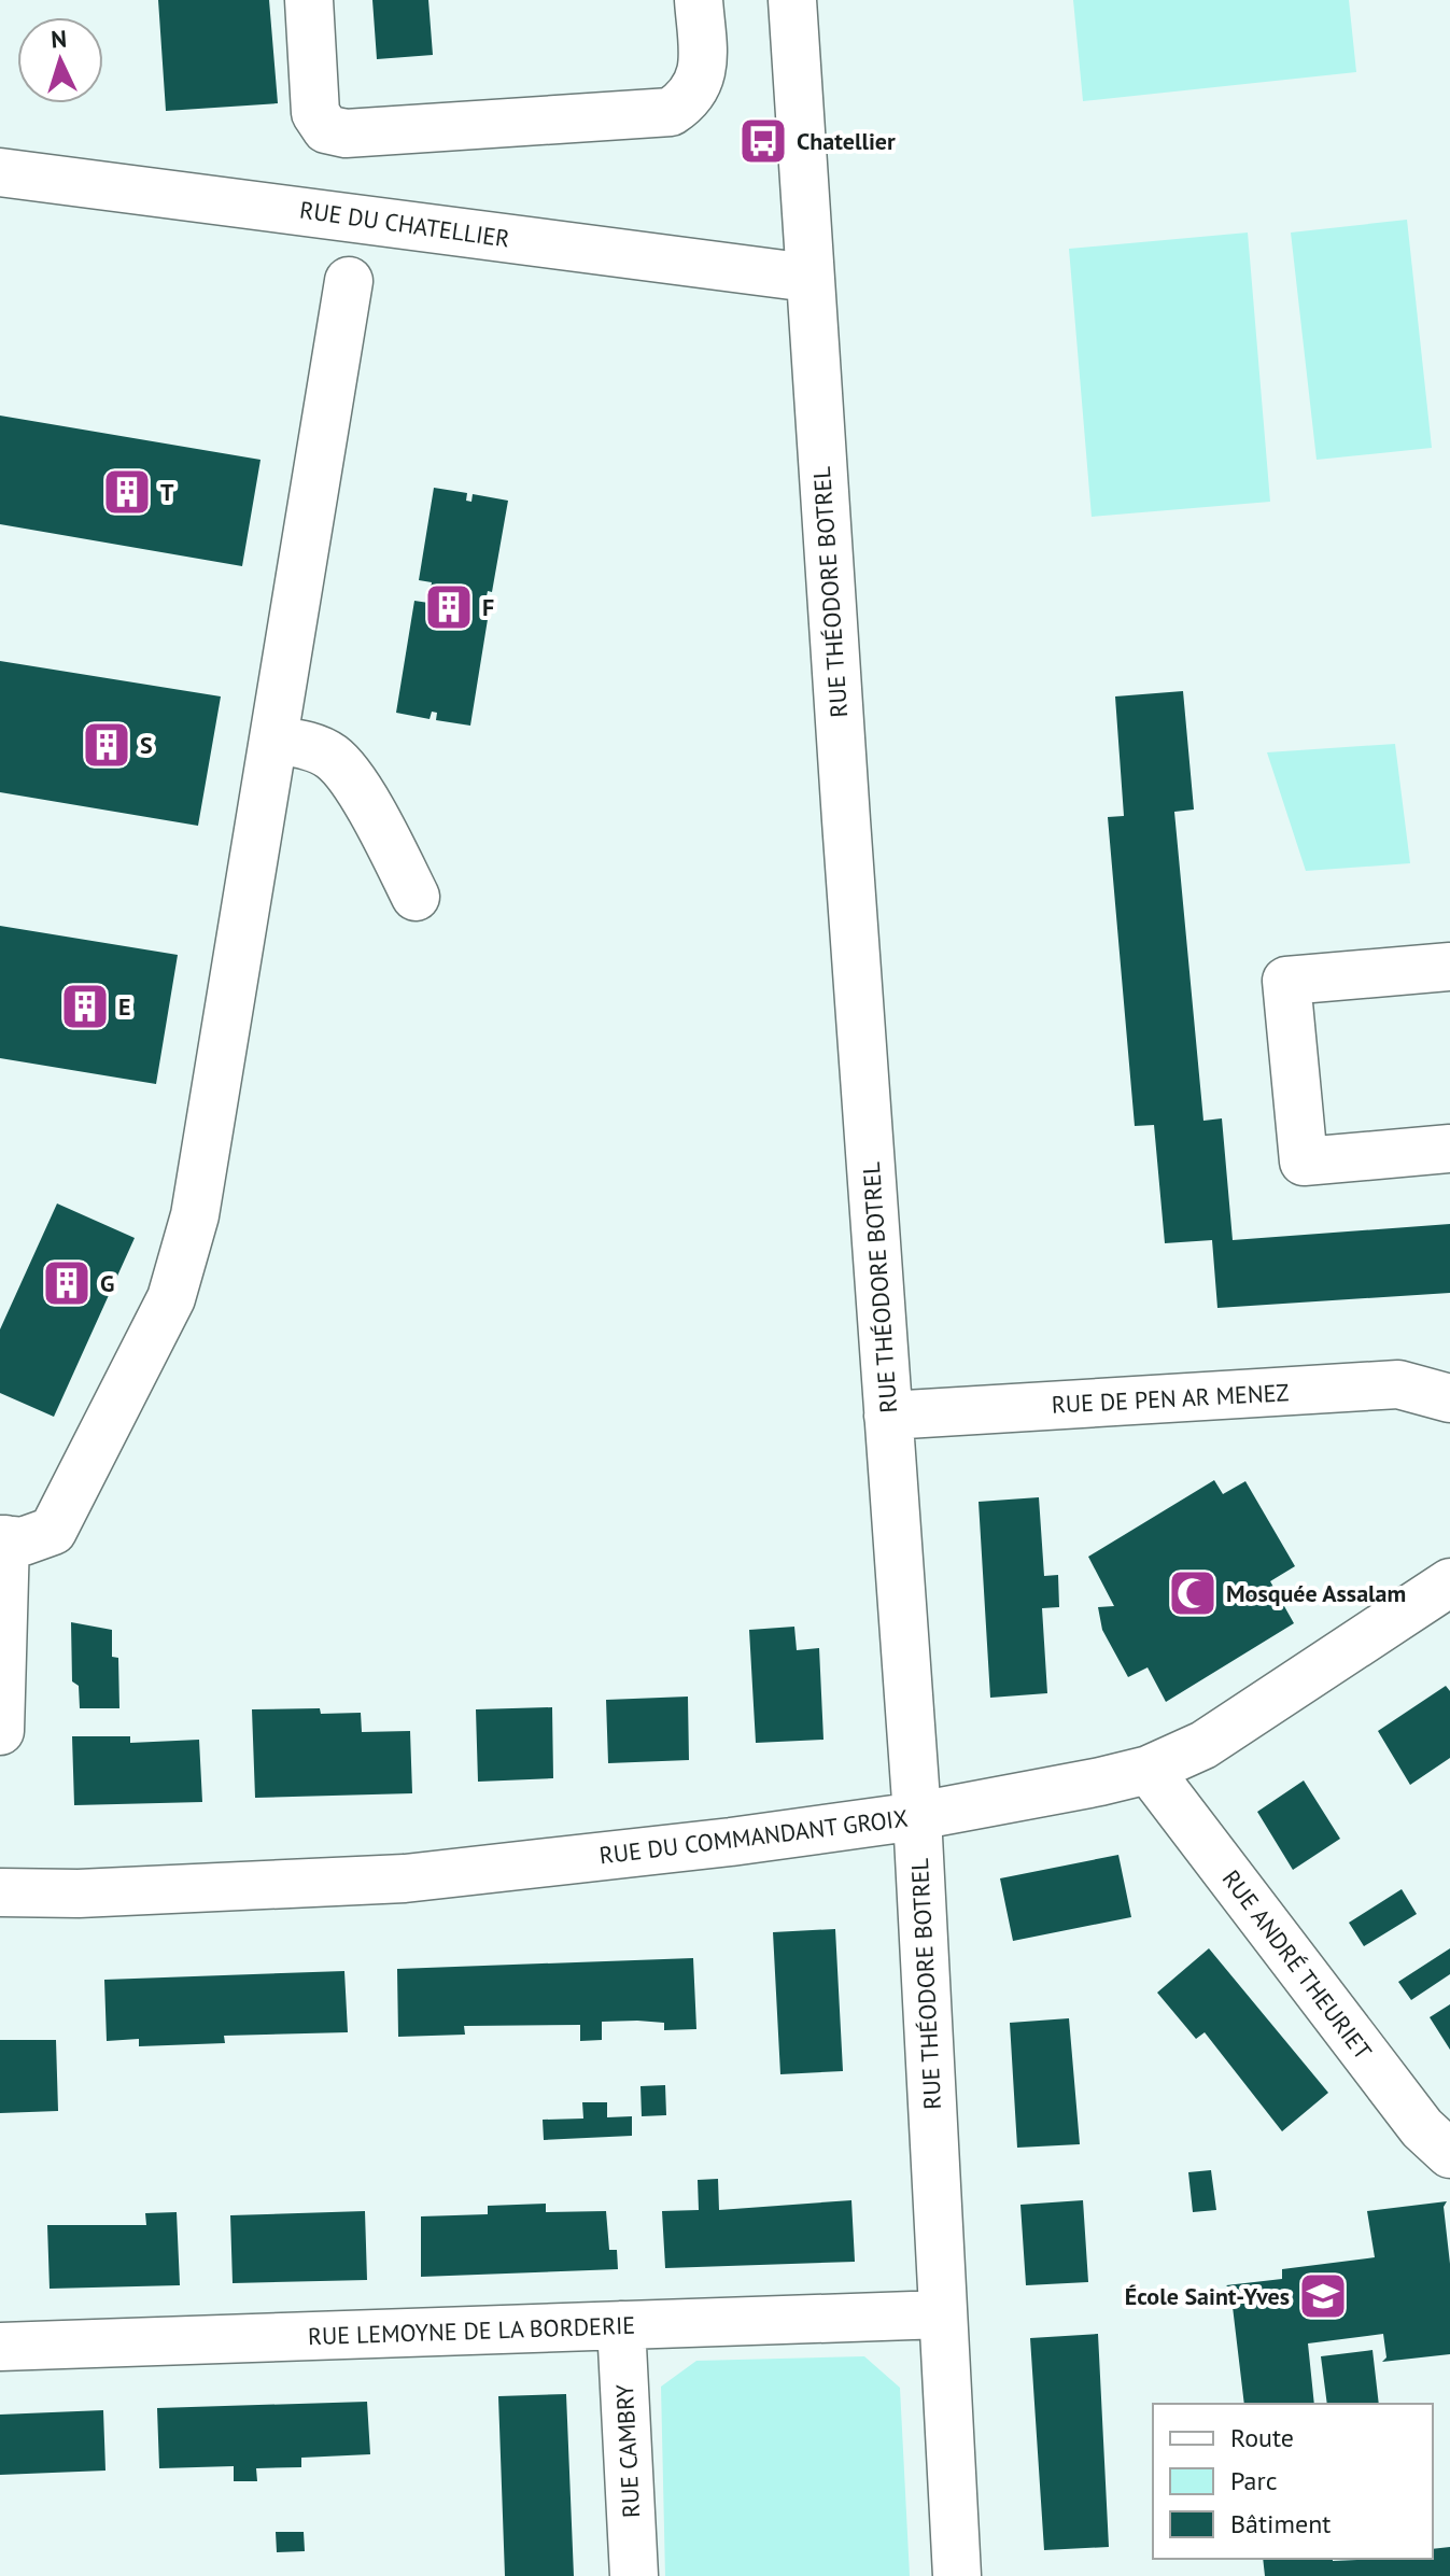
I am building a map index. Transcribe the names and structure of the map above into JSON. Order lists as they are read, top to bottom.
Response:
{
  "streets": {
    "street": [
      "RUE DU CHATELLIER",
      "RUE THÉODORE BOTREL",
      "RUE DE PEN AR MENEZ",
      "RUE DU COMMANDANT GROIX",
      "RUE ANDRÉ THEURIET",
      "RUE LEMOYNE DE LA BORDERIE",
      "RUE CAMBRY"
    ]
  },
  "crossings": [
    ["RUE DU CHATELLIER", "RUE THÉODORE BOTREL"],
    ["RUE THÉODORE BOTREL", "RUE DE PEN AR MENEZ"],
    ["RUE THÉODORE BOTREL", "RUE DU COMMANDANT GROIX"],
    ["RUE THÉODORE BOTREL", "RUE LEMOYNE DE LA BORDERIE"],
    ["RUE DU COMMANDANT GROIX", "RUE ANDRÉ THEURIET"],
    ["RUE LEMOYNE DE LA BORDERIE", "RUE CAMBRY"]
  ],
  "places": {
    "bus stop": ["Chatellier"],
    "building": [
      "T",
      "F",
      "S",
      "E",
      "G"
    ],
    "mosque": ["Mosquée Assalam"],
    "school or university": ["École Saint-Yves"]
  },
  "legend": ["Route", "Parc", "Bâtiment"],
  "north": "top"
}
